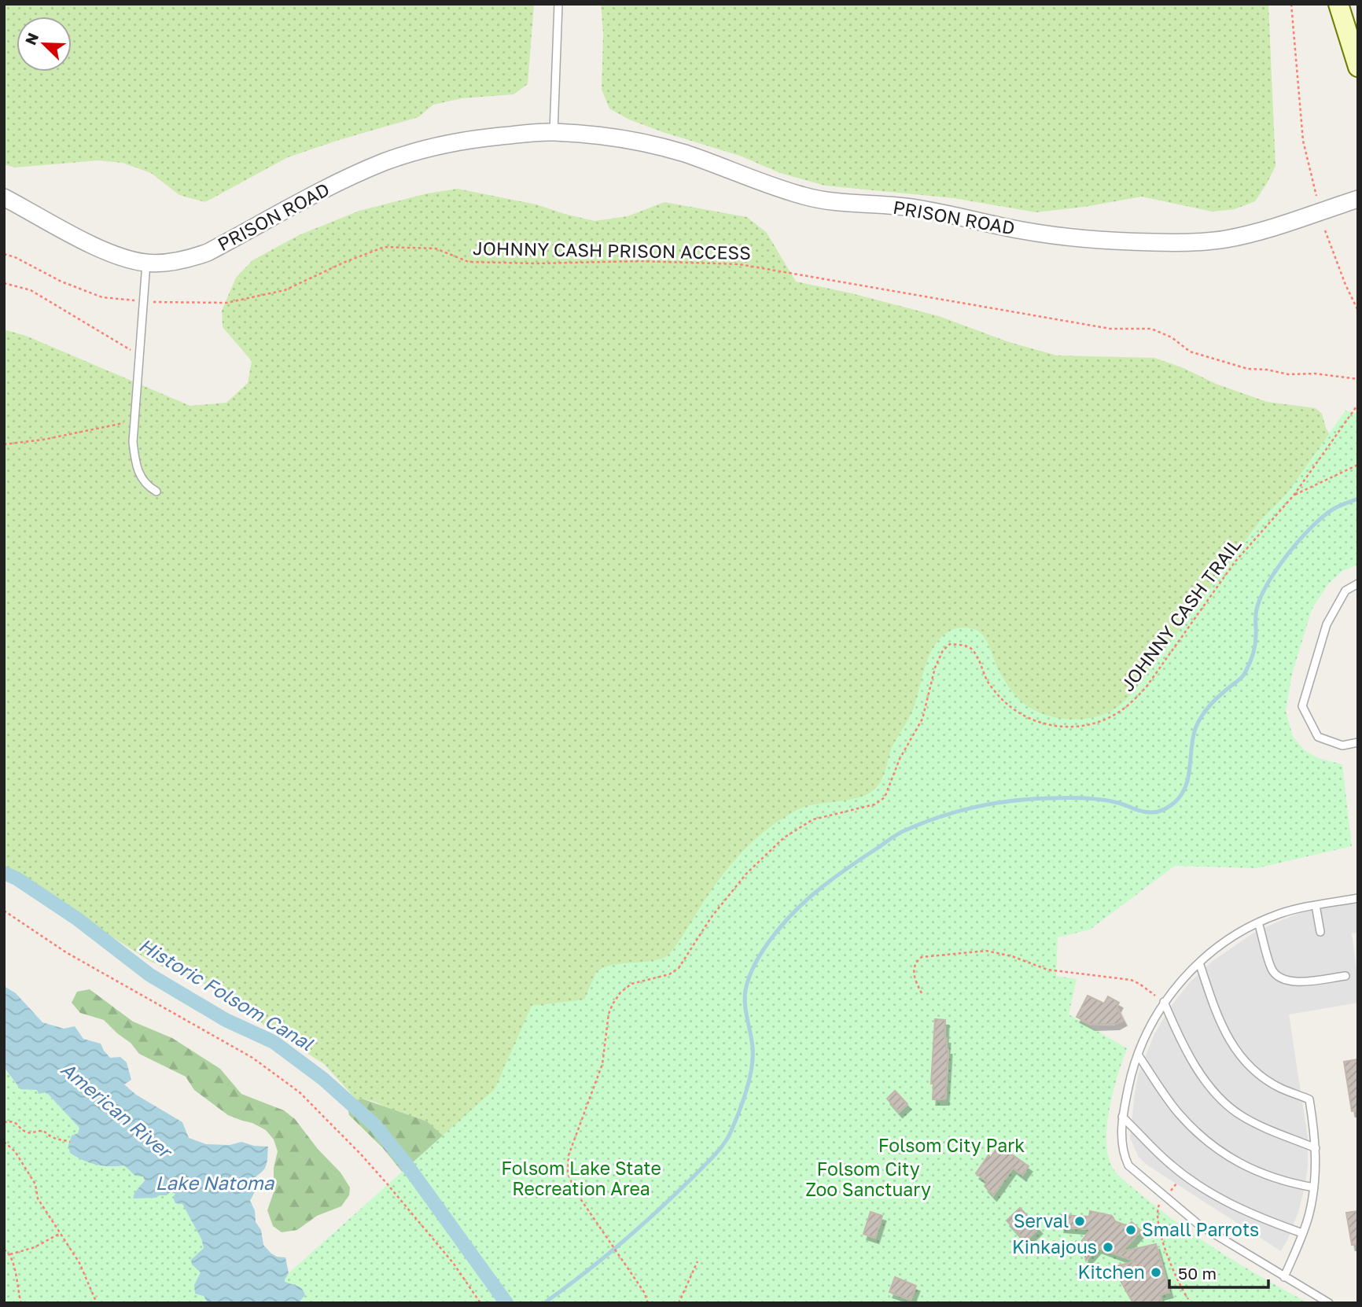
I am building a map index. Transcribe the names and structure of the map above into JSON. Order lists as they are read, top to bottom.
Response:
{
  "streets": {
    "street": ["PRISON ROAD"],
    "path": ["JOHNNY CASH PRISON ACCESS", "JOHNNY CASH TRAIL"]
  },
  "water": ["Historic Folsom Canal", "American River", "Lake Natoma"],
  "parks": ["Folsom City Park", "Folsom Lake State Recreation Area", "Folsom City Zoo Sanctuary"],
  "places": [
    "Serval",
    "Small Parrots",
    "Kinkajous",
    "Kitchen"
  ],
  "scale_bar": "50 m",
  "north": "top left"
}
